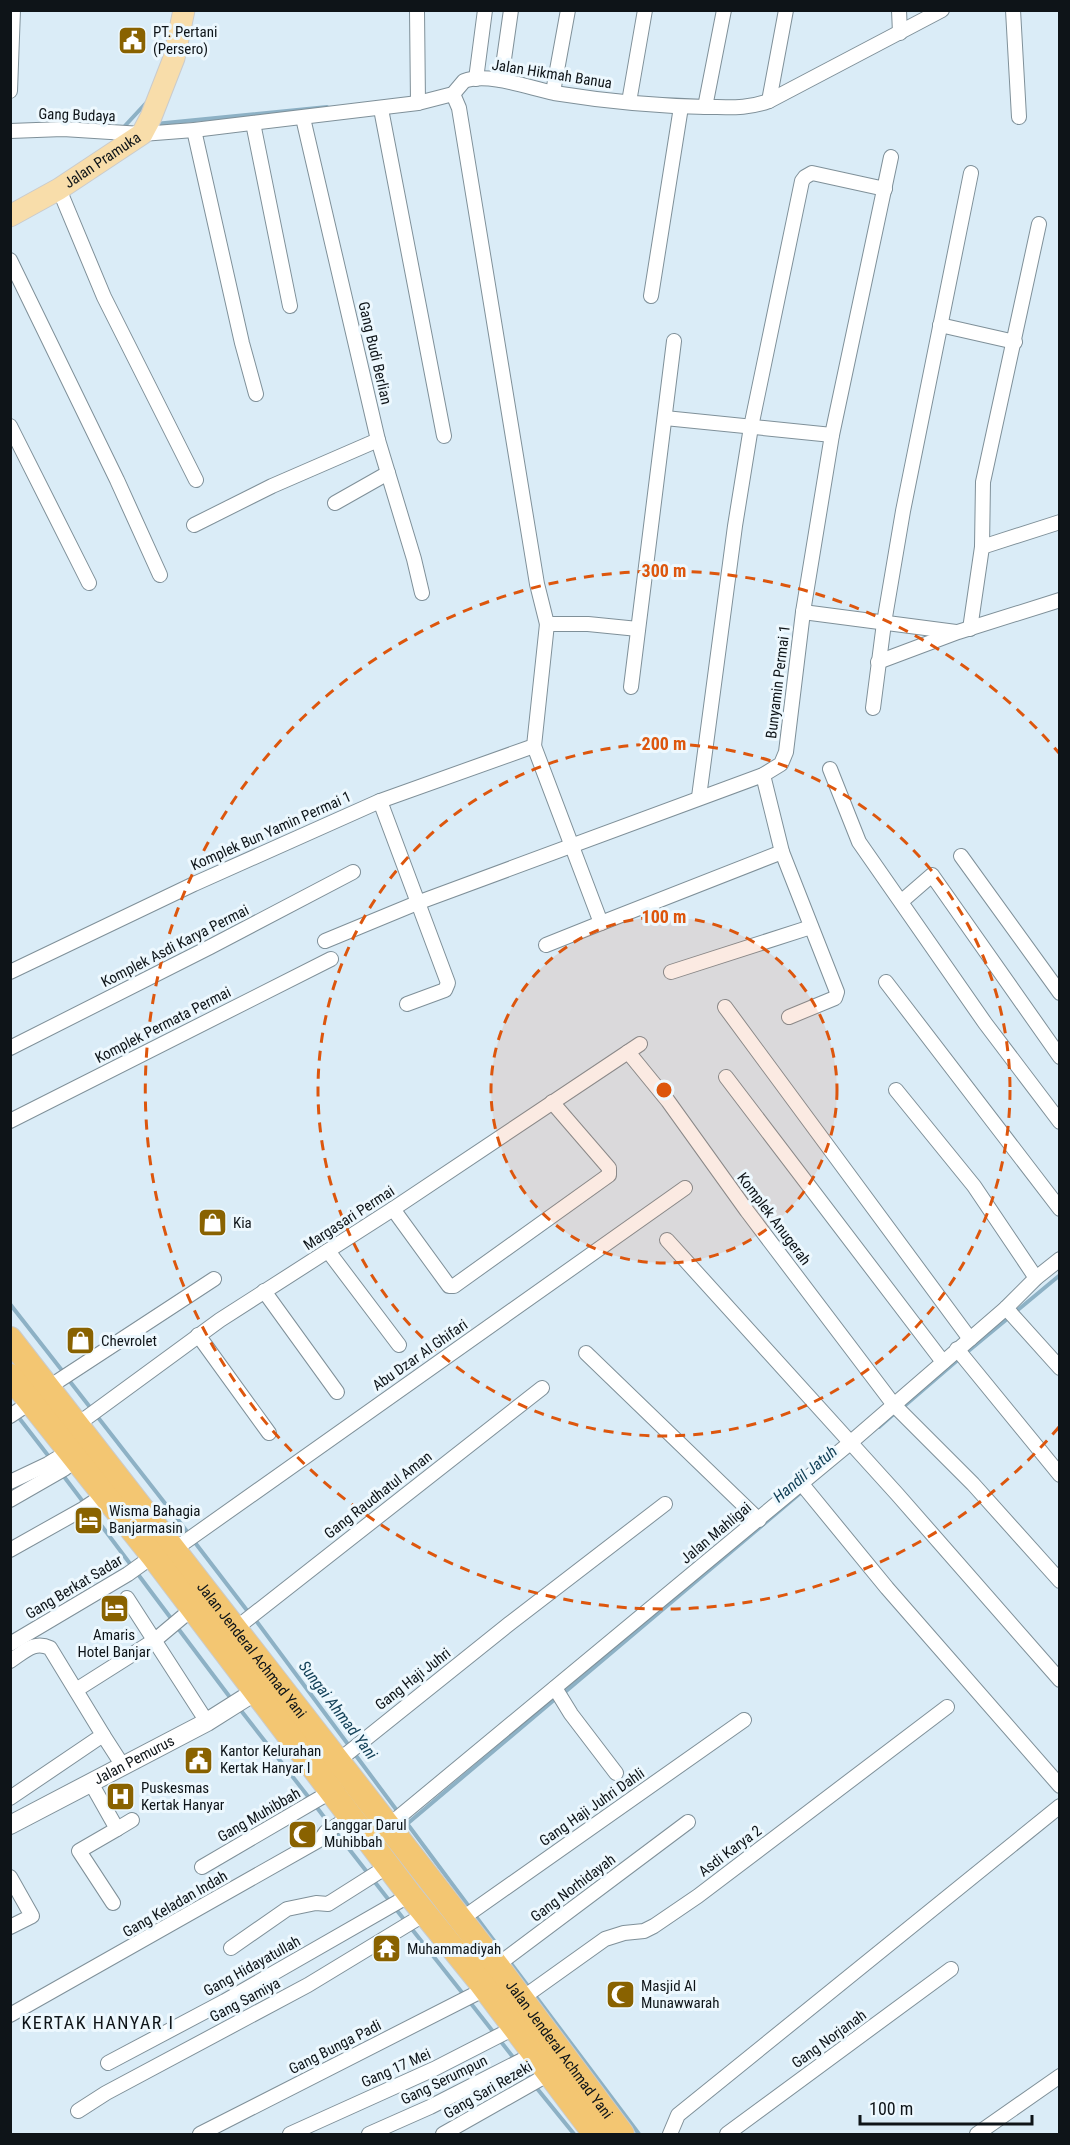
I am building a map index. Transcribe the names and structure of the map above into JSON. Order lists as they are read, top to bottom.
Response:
{
  "streets": {
    "highway": ["Jalan Jenderal Achmad Yani"],
    "main road": ["Jalan Pramuka"],
    "street": [
      "Jalan Hikmah Banua",
      "Gang Budaya",
      "Gang Budi Berlian",
      "Bunyamin Permai 1",
      "Komplek Bun Yamin Permai 1",
      "Komplek Asdi Karya Permai",
      "Komplek Permata Permai",
      "Margasari Permai",
      "Komplek Anugerah",
      "Abu Dzar Al Ghifari",
      "Gang Raudhatul Aman",
      "Jalan Mahligai",
      "Gang Berkat Sadar",
      "Gang Haji Juhri",
      "Jalan Pemurus",
      "Gang Haji Juhri Dahli",
      "Gang Muhibbah",
      "Asdi Karya 2",
      "Gang Norhidayah",
      "Gang Keladan Indah",
      "Gang Hidayatullah",
      "Gang Samiya",
      "Gang Norjanah",
      "Gang Bunga Padi",
      "Gang 17 Mei",
      "Gang Serumpun",
      "Gang Sari Rezeki"
    ]
  },
  "crossings": [
    ["Jalan Hikmah Banua", "Gang Budaya"],
    ["Jalan Hikmah Banua", "Jalan Pramuka"],
    ["Jalan Hikmah Banua", "Gang Budi Berlian"],
    ["Gang Budaya", "Jalan Pramuka"],
    ["Margasari Permai", "Komplek Anugerah"],
    ["Margasari Permai", "Jalan Jenderal Achmad Yani"],
    ["Komplek Anugerah", "Jalan Mahligai"],
    ["Abu Dzar Al Ghifari", "Gang Berkat Sadar"],
    ["Abu Dzar Al Ghifari", "Jalan Jenderal Achmad Yani"],
    ["Gang Raudhatul Aman", "Jalan Jenderal Achmad Yani"],
    ["Jalan Mahligai", "Jalan Jenderal Achmad Yani"],
    ["Gang Berkat Sadar", "Jalan Jenderal Achmad Yani"],
    ["Jalan Jenderal Achmad Yani", "Gang Haji Juhri"],
    ["Jalan Jenderal Achmad Yani", "Jalan Pemurus"],
    ["Jalan Jenderal Achmad Yani", "Gang Haji Juhri Dahli"],
    ["Jalan Jenderal Achmad Yani", "Gang Muhibbah"],
    ["Jalan Jenderal Achmad Yani", "Asdi Karya 2"],
    ["Jalan Jenderal Achmad Yani", "Gang Norhidayah"],
    ["Jalan Jenderal Achmad Yani", "Gang Keladan Indah"],
    ["Jalan Jenderal Achmad Yani", "Gang Hidayatullah"],
    ["Jalan Jenderal Achmad Yani", "Gang Samiya"],
    ["Jalan Jenderal Achmad Yani", "Gang Bunga Padi"],
    ["Jalan Jenderal Achmad Yani", "Gang 17 Mei"],
    ["Jalan Jenderal Achmad Yani", "Gang Serumpun"],
    ["Jalan Jenderal Achmad Yani", "Gang Sari Rezeki"],
    ["Gang Norhidayah", "Gang Bunga Padi"]
  ],
  "districts": ["KERTAK HANYAR I"],
  "water": ["Handil Jatuh", "Sungai Ahmad Yani"],
  "places": {
    "public building": ["PT. Pertani (Persero)", "Kantor Kelurahan Kertak Hanyar I"],
    "shop": ["Kia", "Chevrolet"],
    "hotel": ["Wisma Bahagia Banjarmasin", "Amaris Hotel Banjar"],
    "hospital": ["Puskesmas Kertak Hanyar"],
    "mosque": ["Langgar Darul Muhibbah", "Masjid Al Munawwarah"],
    "temple": ["Muhammadiyah"]
  },
  "scale_bar": "100 m",
  "rings": ["300 m", "200 m", "100 m"]
}
